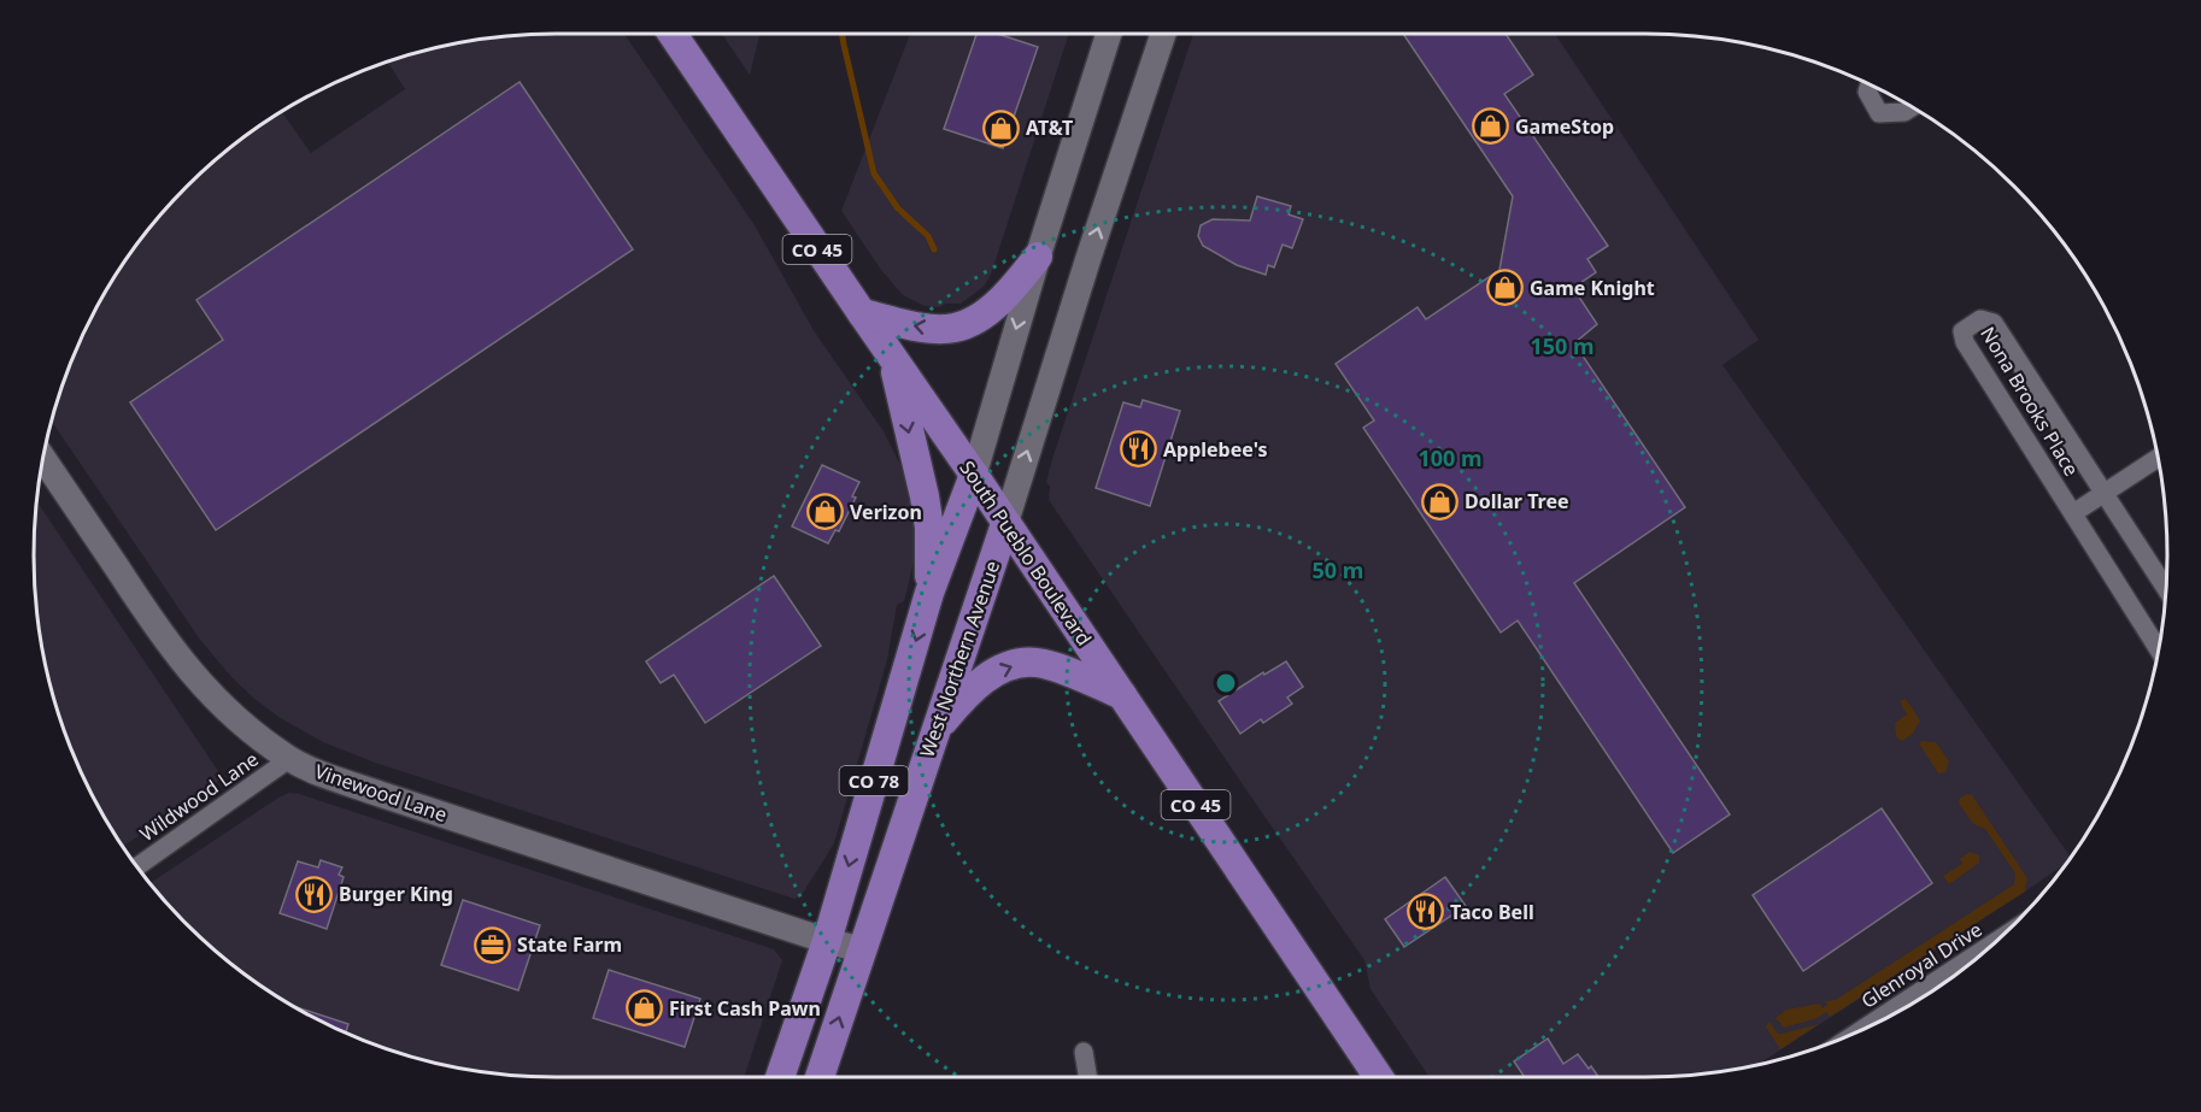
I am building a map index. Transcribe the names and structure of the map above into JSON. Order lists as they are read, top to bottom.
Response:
{
  "streets": {
    "main road": [
      "CO 45",
      "South Pueblo Boulevard",
      "West Northern Avenue",
      "CO 78"
    ],
    "street": [
      "Nona Brooks Place",
      "Vinewood Lane",
      "Wildwood Lane",
      "Glenroyal Drive"
    ]
  },
  "crossings": [
    ["South Pueblo Boulevard", "West Northern Avenue"],
    ["South Pueblo Boulevard", "CO 78"],
    ["West Northern Avenue", "Vinewood Lane"],
    ["CO 78", "Vinewood Lane"],
    ["Vinewood Lane", "Wildwood Lane"]
  ],
  "places": {
    "shop": [
      "GameStop",
      "AT&T",
      "Game Knight",
      "Dollar Tree",
      "Verizon",
      "First Cash Pawn"
    ],
    "restaurant": ["Applebee's", "Burger King", "Taco Bell"],
    "office": ["State Farm"]
  },
  "rings": ["150 m", "100 m", "50 m"]
}
